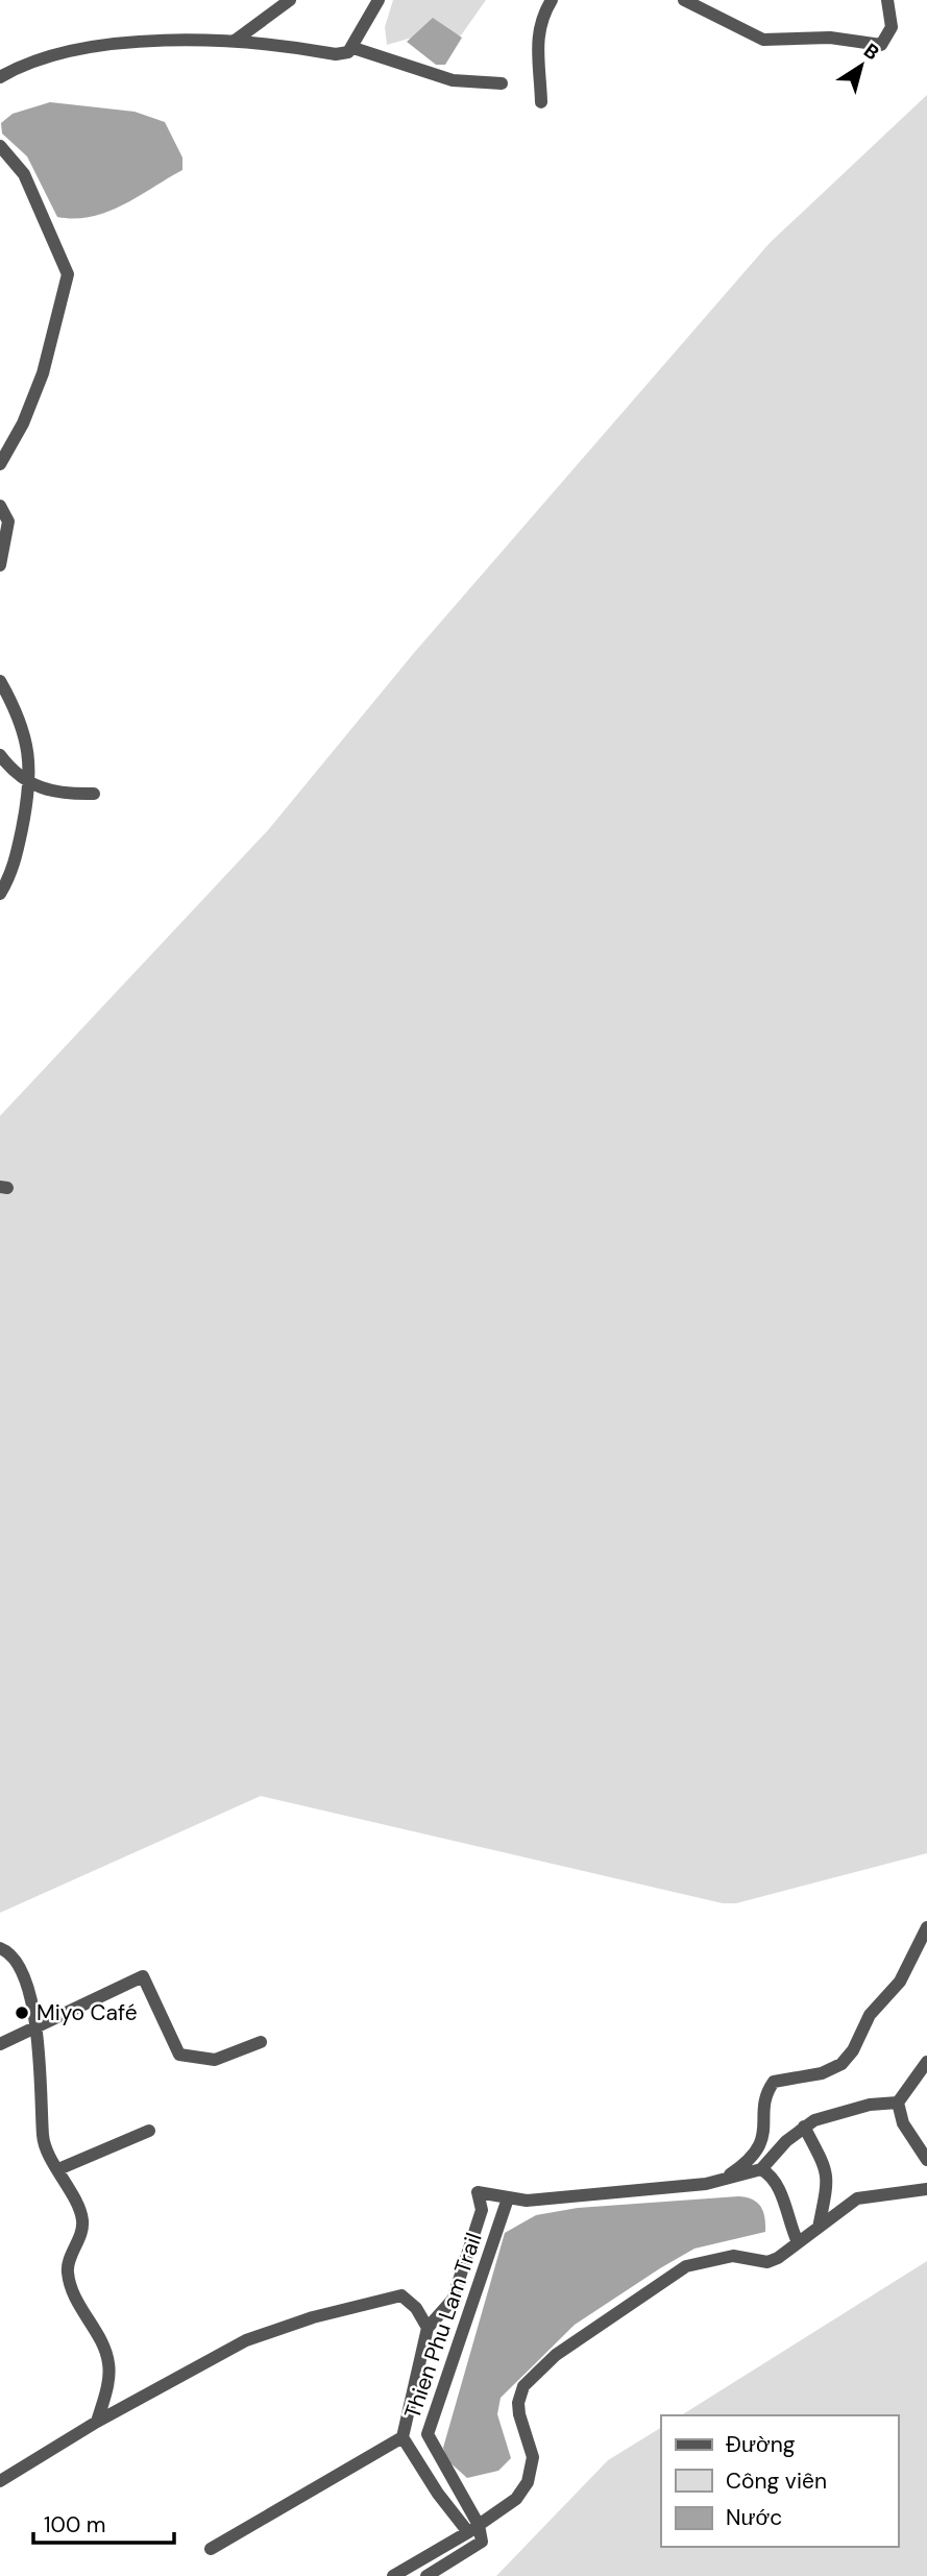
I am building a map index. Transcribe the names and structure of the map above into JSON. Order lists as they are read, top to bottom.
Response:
{
  "streets": {
    "street": ["Thien Phu Lam Trail"]
  },
  "places": ["Miyo Café"],
  "legend": ["Đường", "Công viên", "Nước"],
  "scale_bar": "100 m",
  "north": "top right"
}
